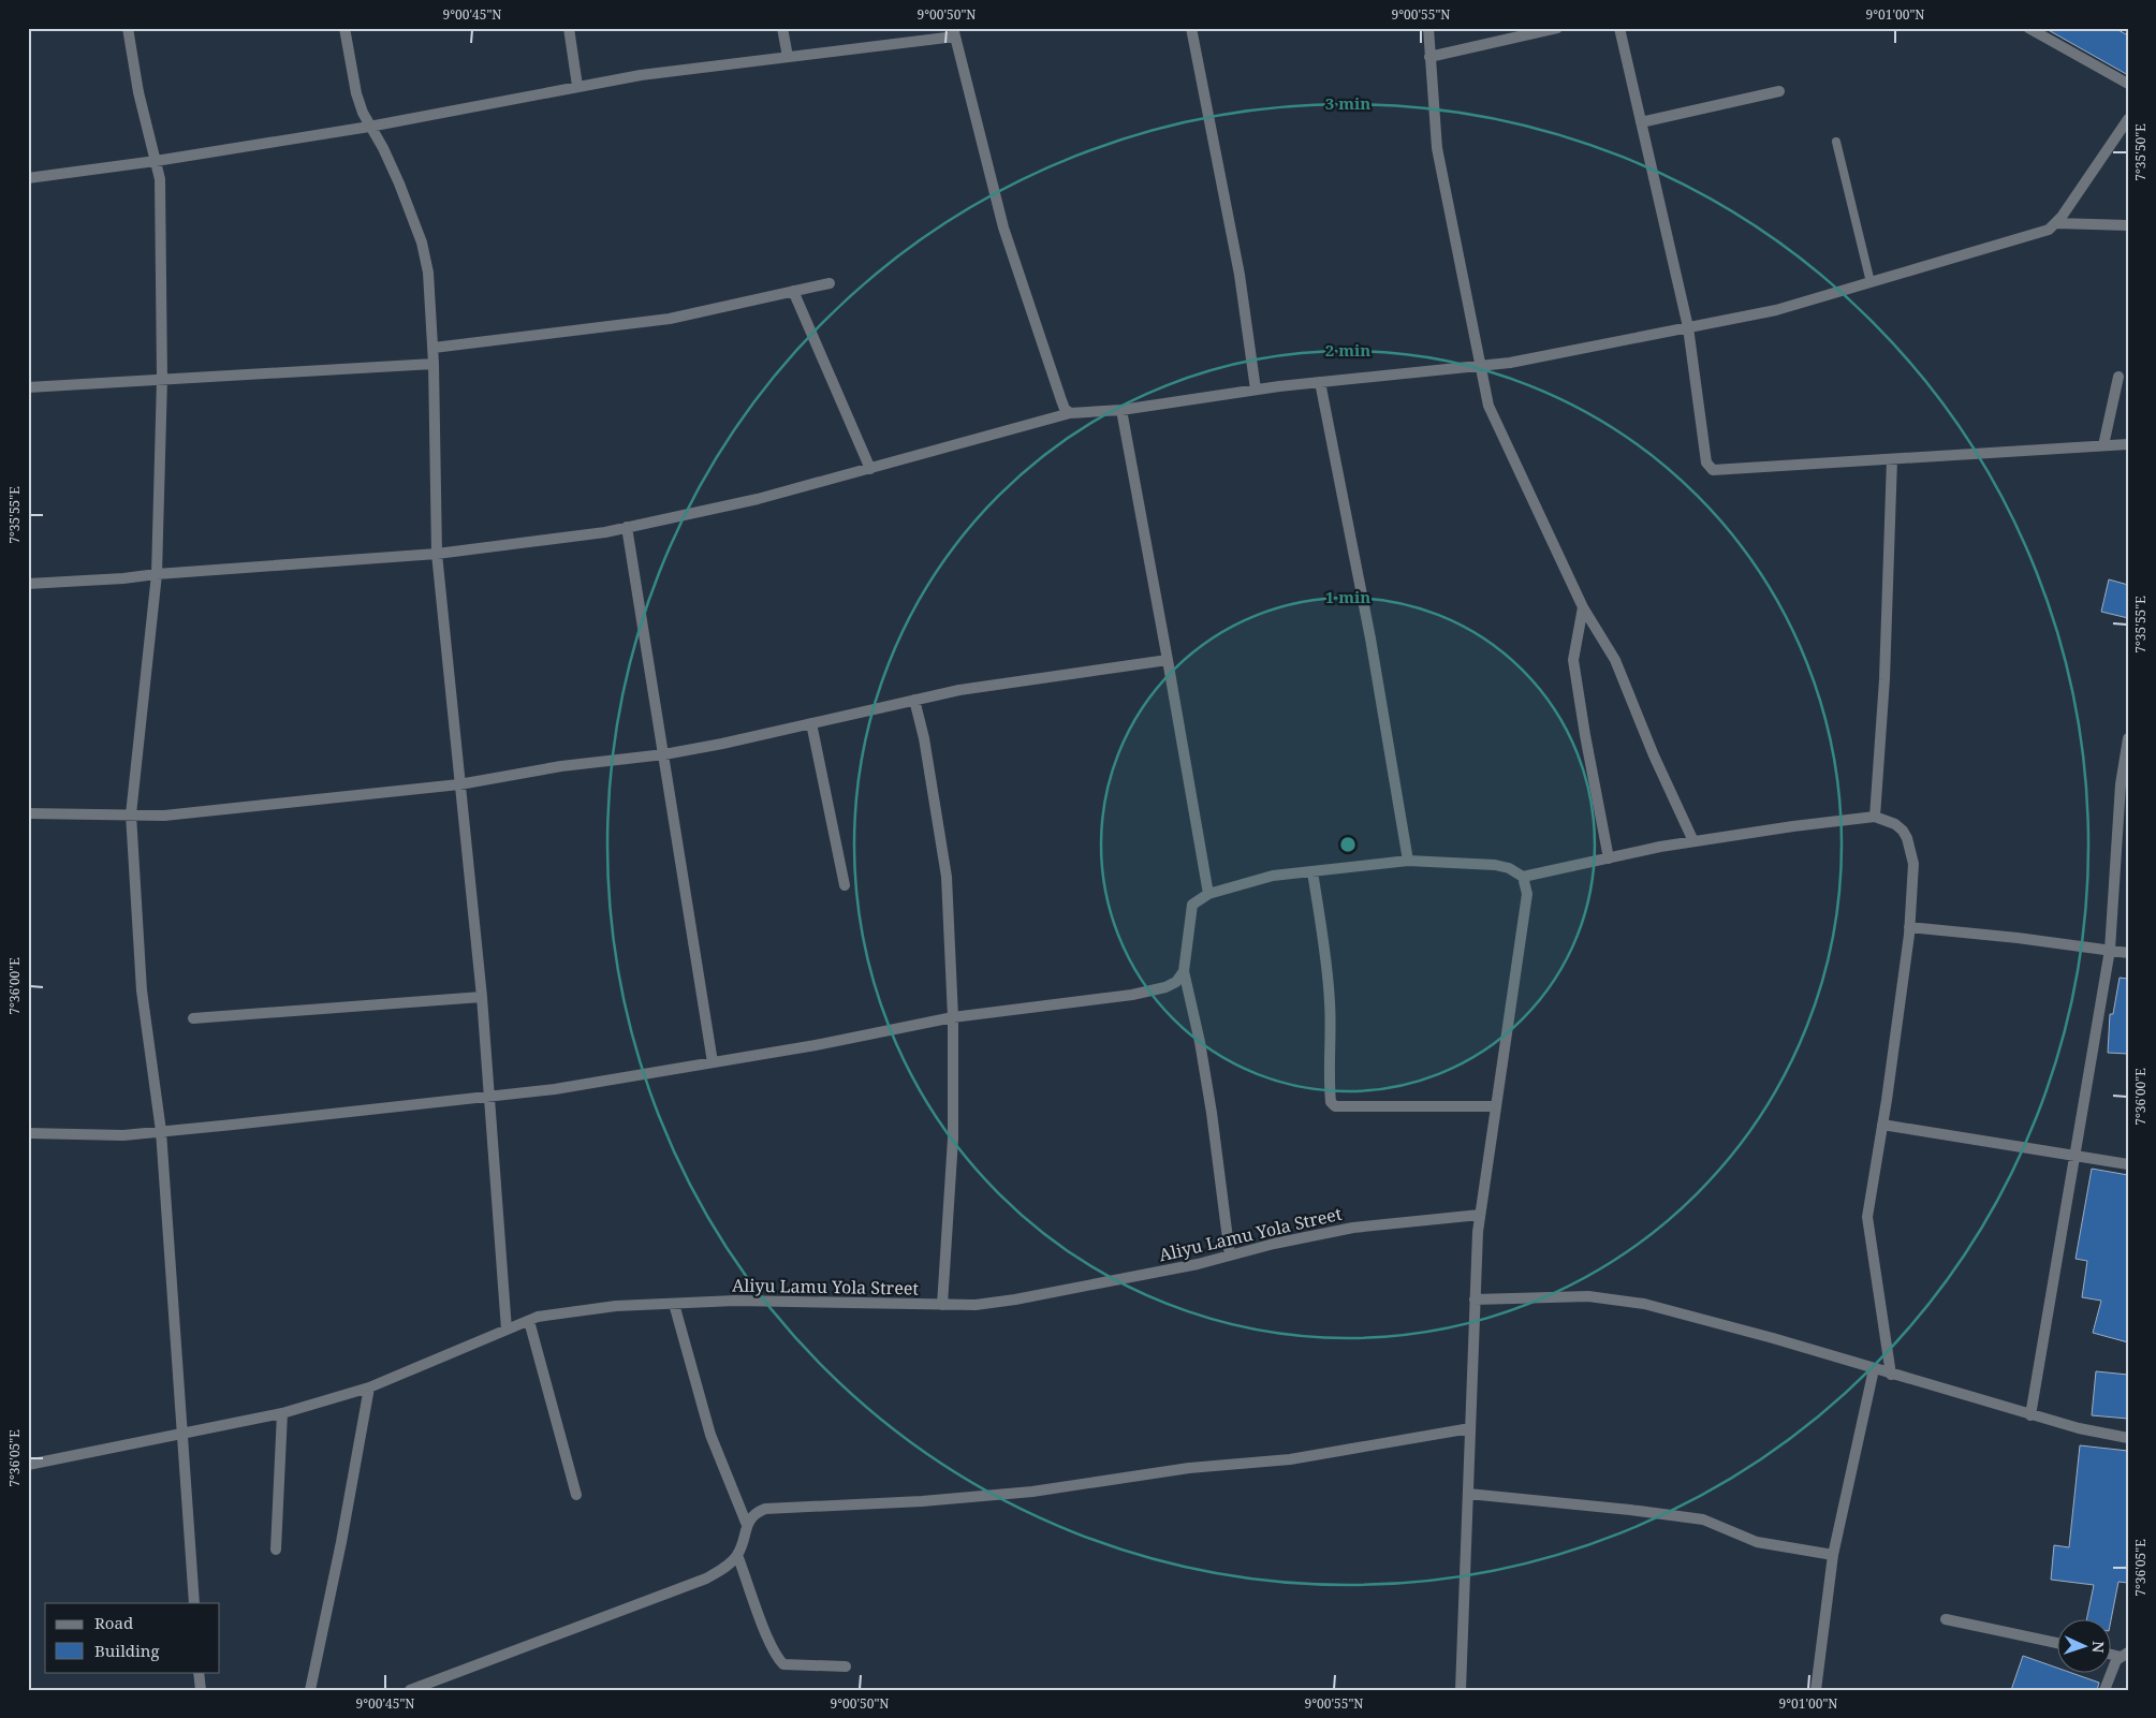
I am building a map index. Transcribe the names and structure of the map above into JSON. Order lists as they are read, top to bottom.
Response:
{
  "streets": {
    "street": ["Aliyu Lamu Yola Street"]
  },
  "legend": ["Road", "Building"],
  "north": "right",
  "coordinates": [
    "9°00'45\"N",
    "9°00'50\"N",
    "9°00'55\"N",
    "9°01'00\"N",
    "7°35'50\"E",
    "7°35'55\"E",
    "7°36'00\"E",
    "7°36'05\"E"
  ],
  "rings": ["3 min", "2 min", "1 min"]
}
